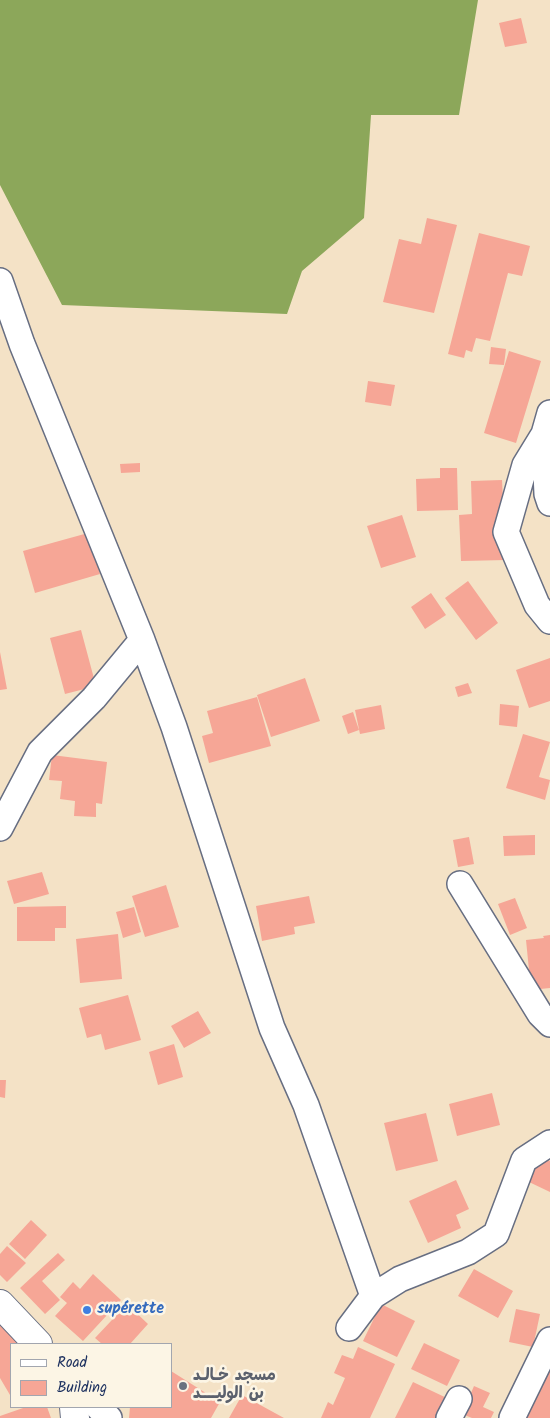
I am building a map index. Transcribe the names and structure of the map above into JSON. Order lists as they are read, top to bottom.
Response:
{
  "places": ["supérette", "مسجد خـالـد بن الوليــــد"],
  "legend": ["Road", "Building"]
}
